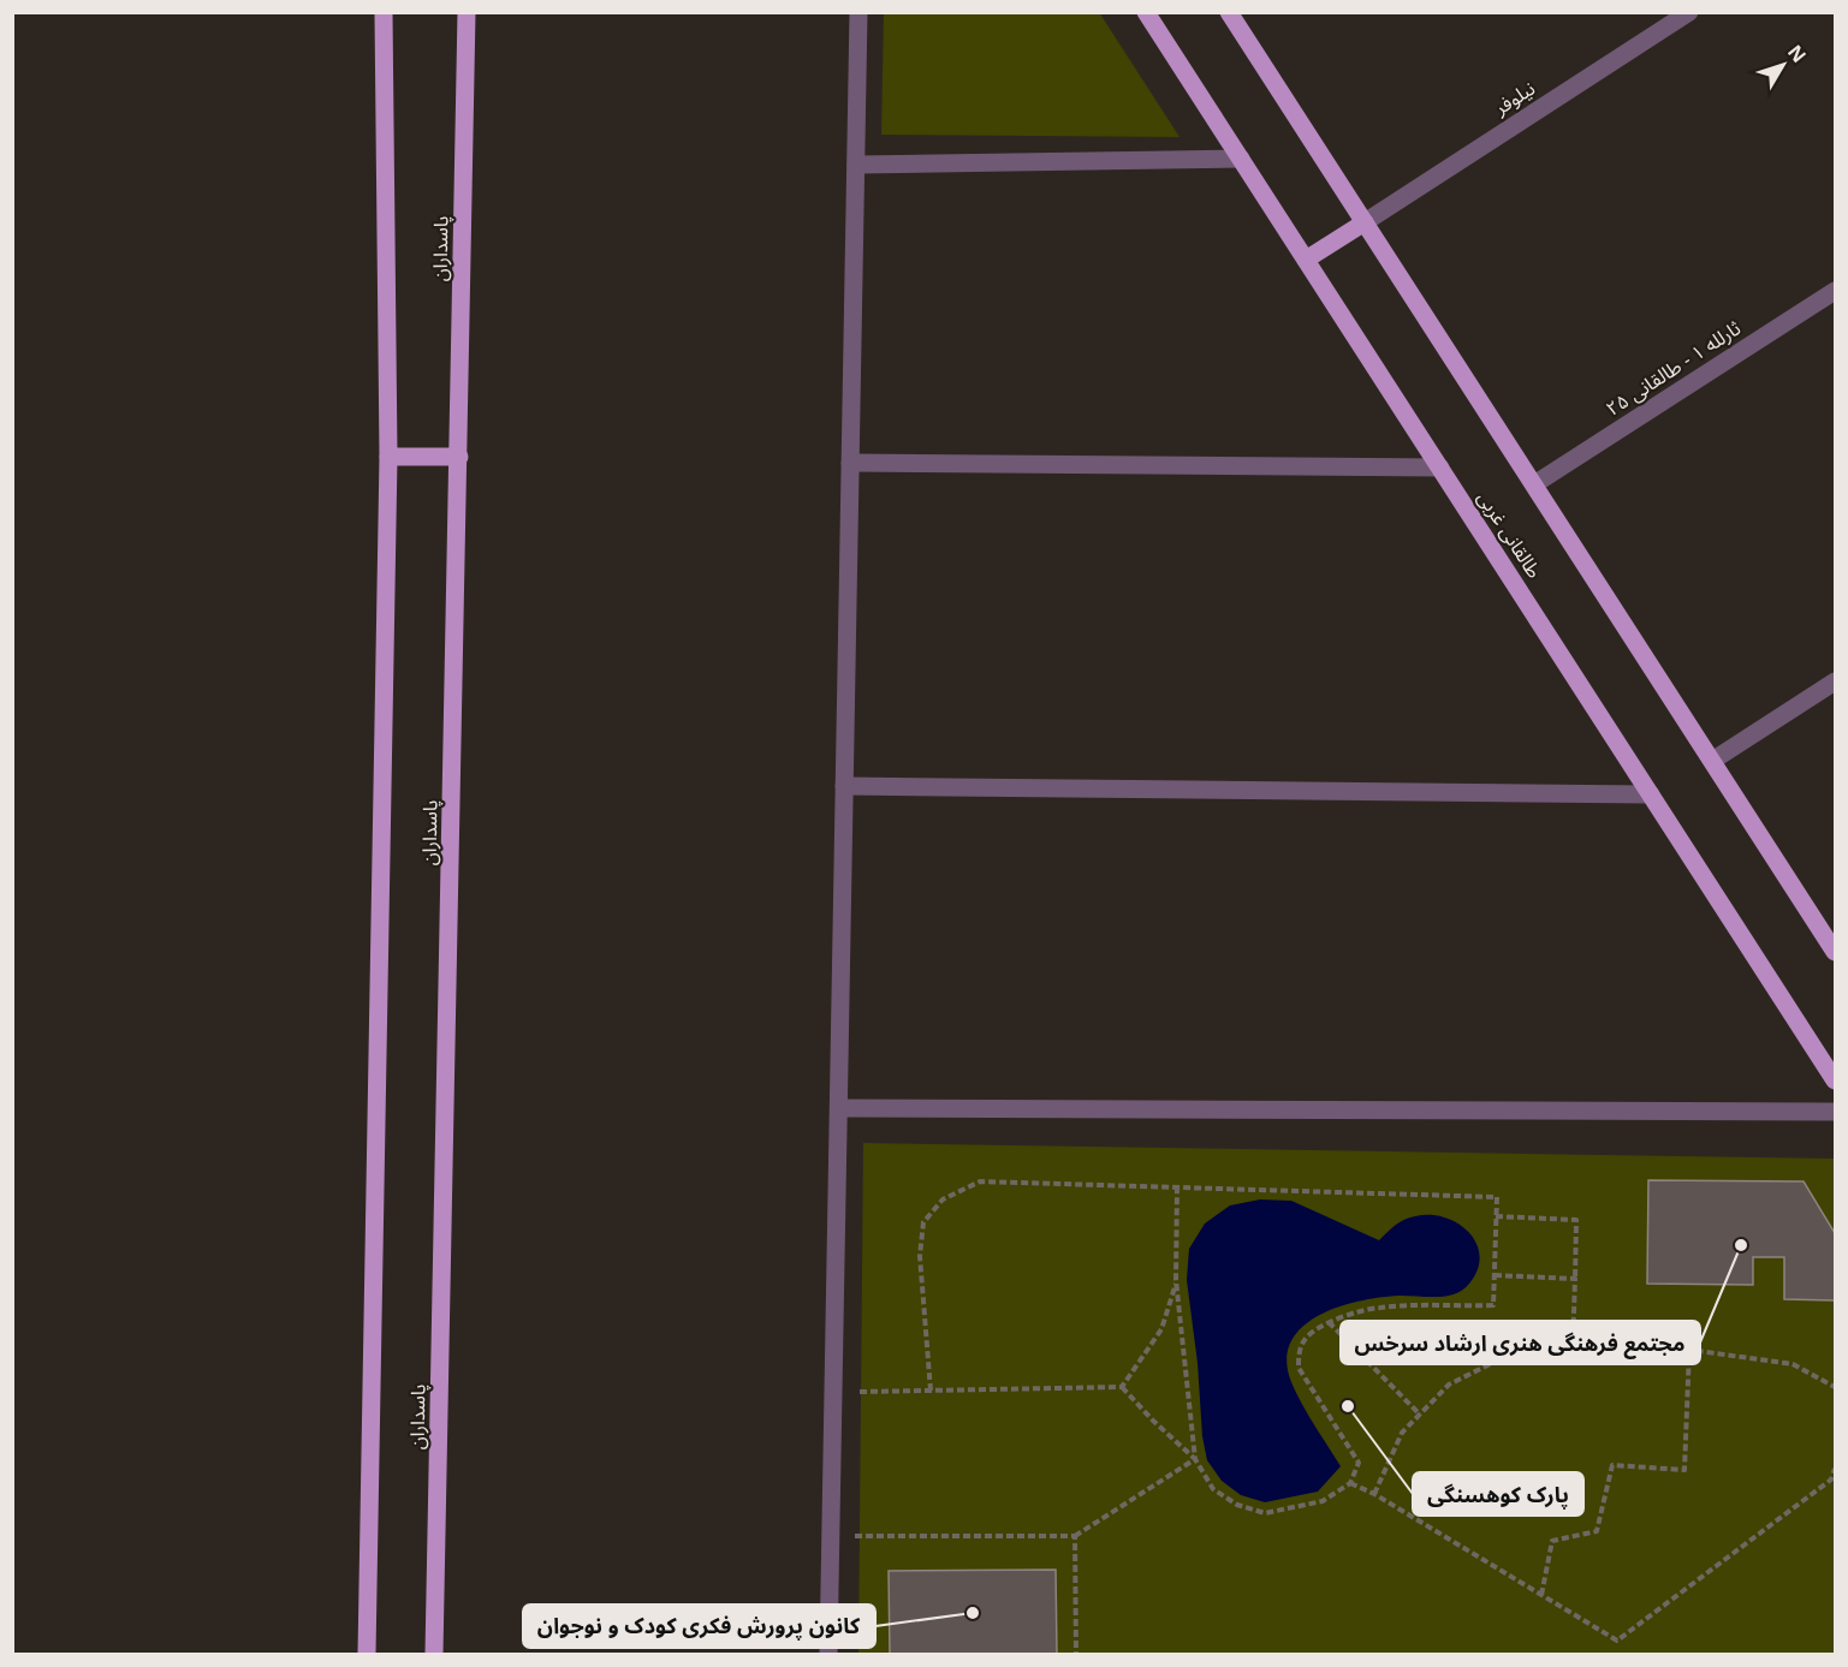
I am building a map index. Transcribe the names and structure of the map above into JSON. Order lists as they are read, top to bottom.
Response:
{
  "streets": {
    "main road": ["پاسداران", "طالقانی غربی"],
    "street": ["نیلوفر", "ثارلله ۱ - طالقانی ۲۵"]
  },
  "places": ["مجتمع فرهنگی هنری ارشاد سرخس", "پارک کوهسنگی", "کانون پرورش فکری کودک و نوجوان"],
  "north": "top right"
}
